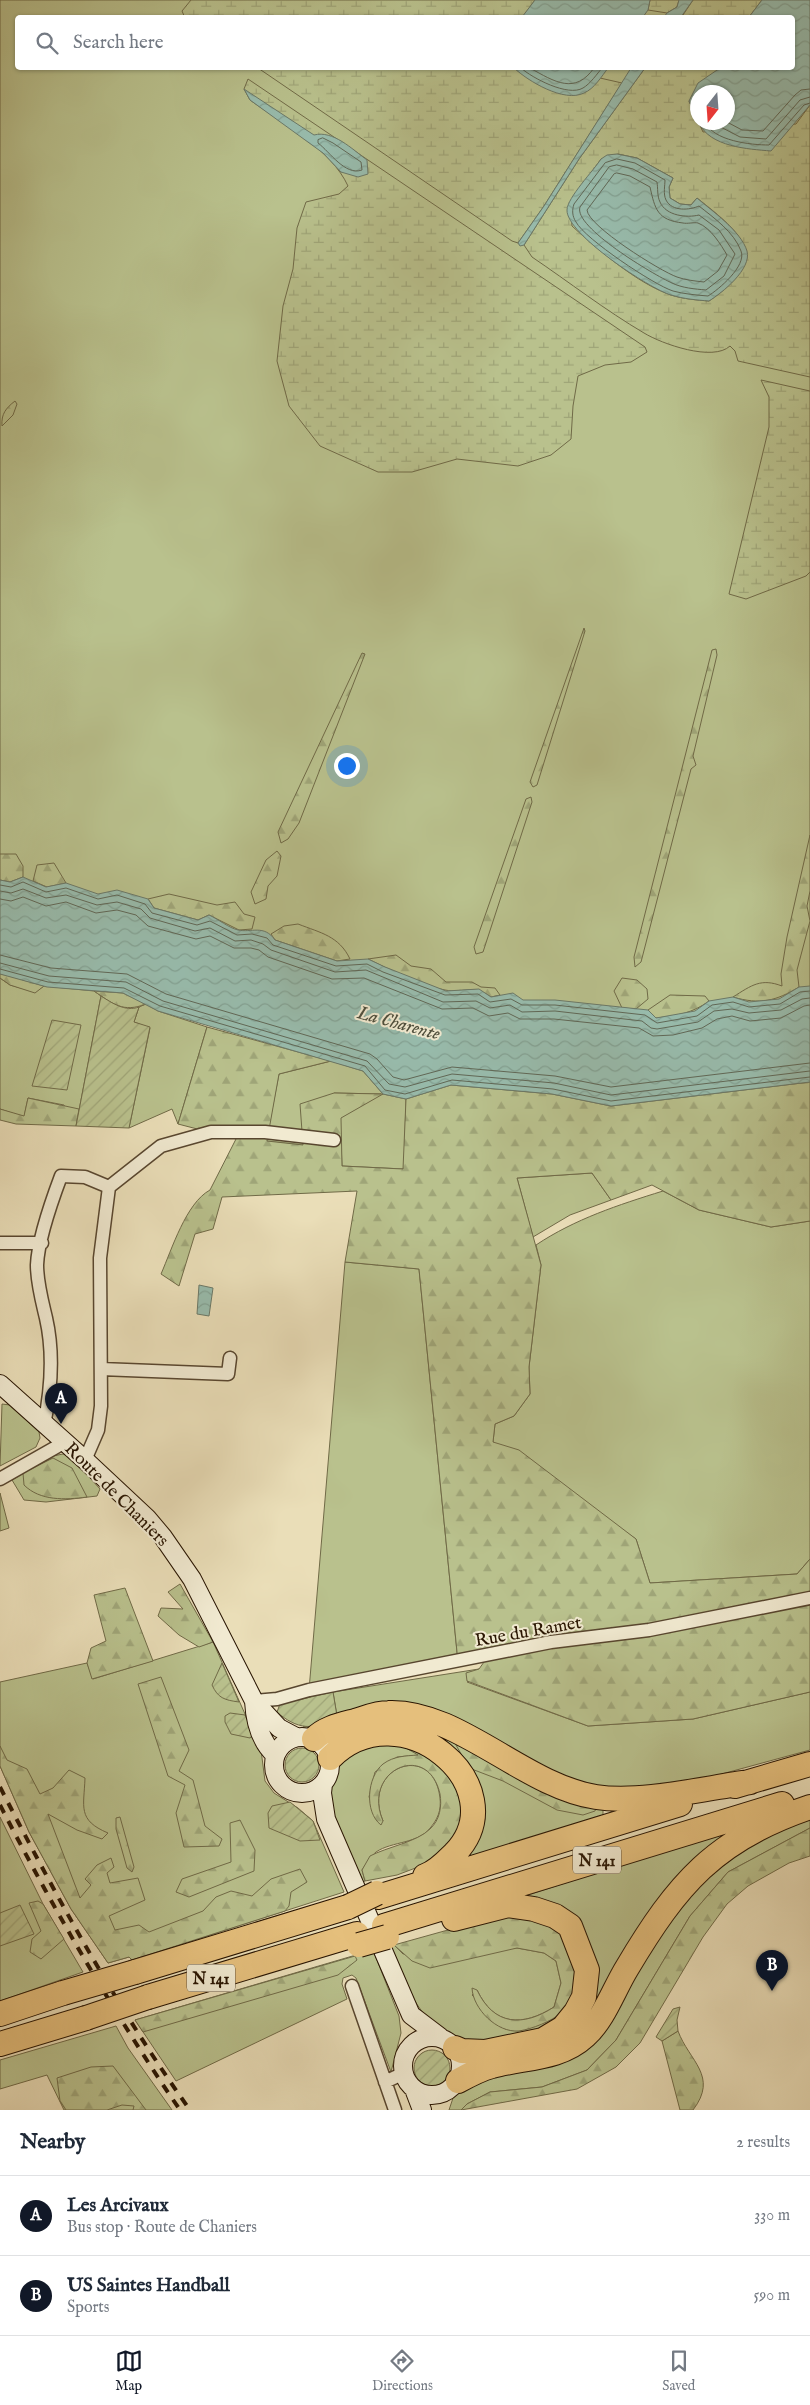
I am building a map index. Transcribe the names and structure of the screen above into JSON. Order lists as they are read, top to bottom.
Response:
{
  "streets": {
    "highway": ["N 141"],
    "street": ["Route de Chaniers", "Rue du Ramet"]
  },
  "crossings": [
    ["Route de Chaniers", "Rue du Ramet"]
  ],
  "water": ["La Charente"],
  "north": "bottom",
  "page": {
    "search": "Search here",
    "pins": ["A", "B"],
    "heading": ["Nearby", "2 results"],
    "list": [
      {
        "mark": "A",
        "name": "Les Arcivaux",
        "note": "Bus stop · Route de Chaniers",
        "value": "330 m"
      },
      {
        "mark": "B",
        "name": "US Saintes Handball",
        "note": "Sports",
        "value": "590 m"
      }
    ],
    "nav": ["Map", "Directions", "Saved"]
  }
}
